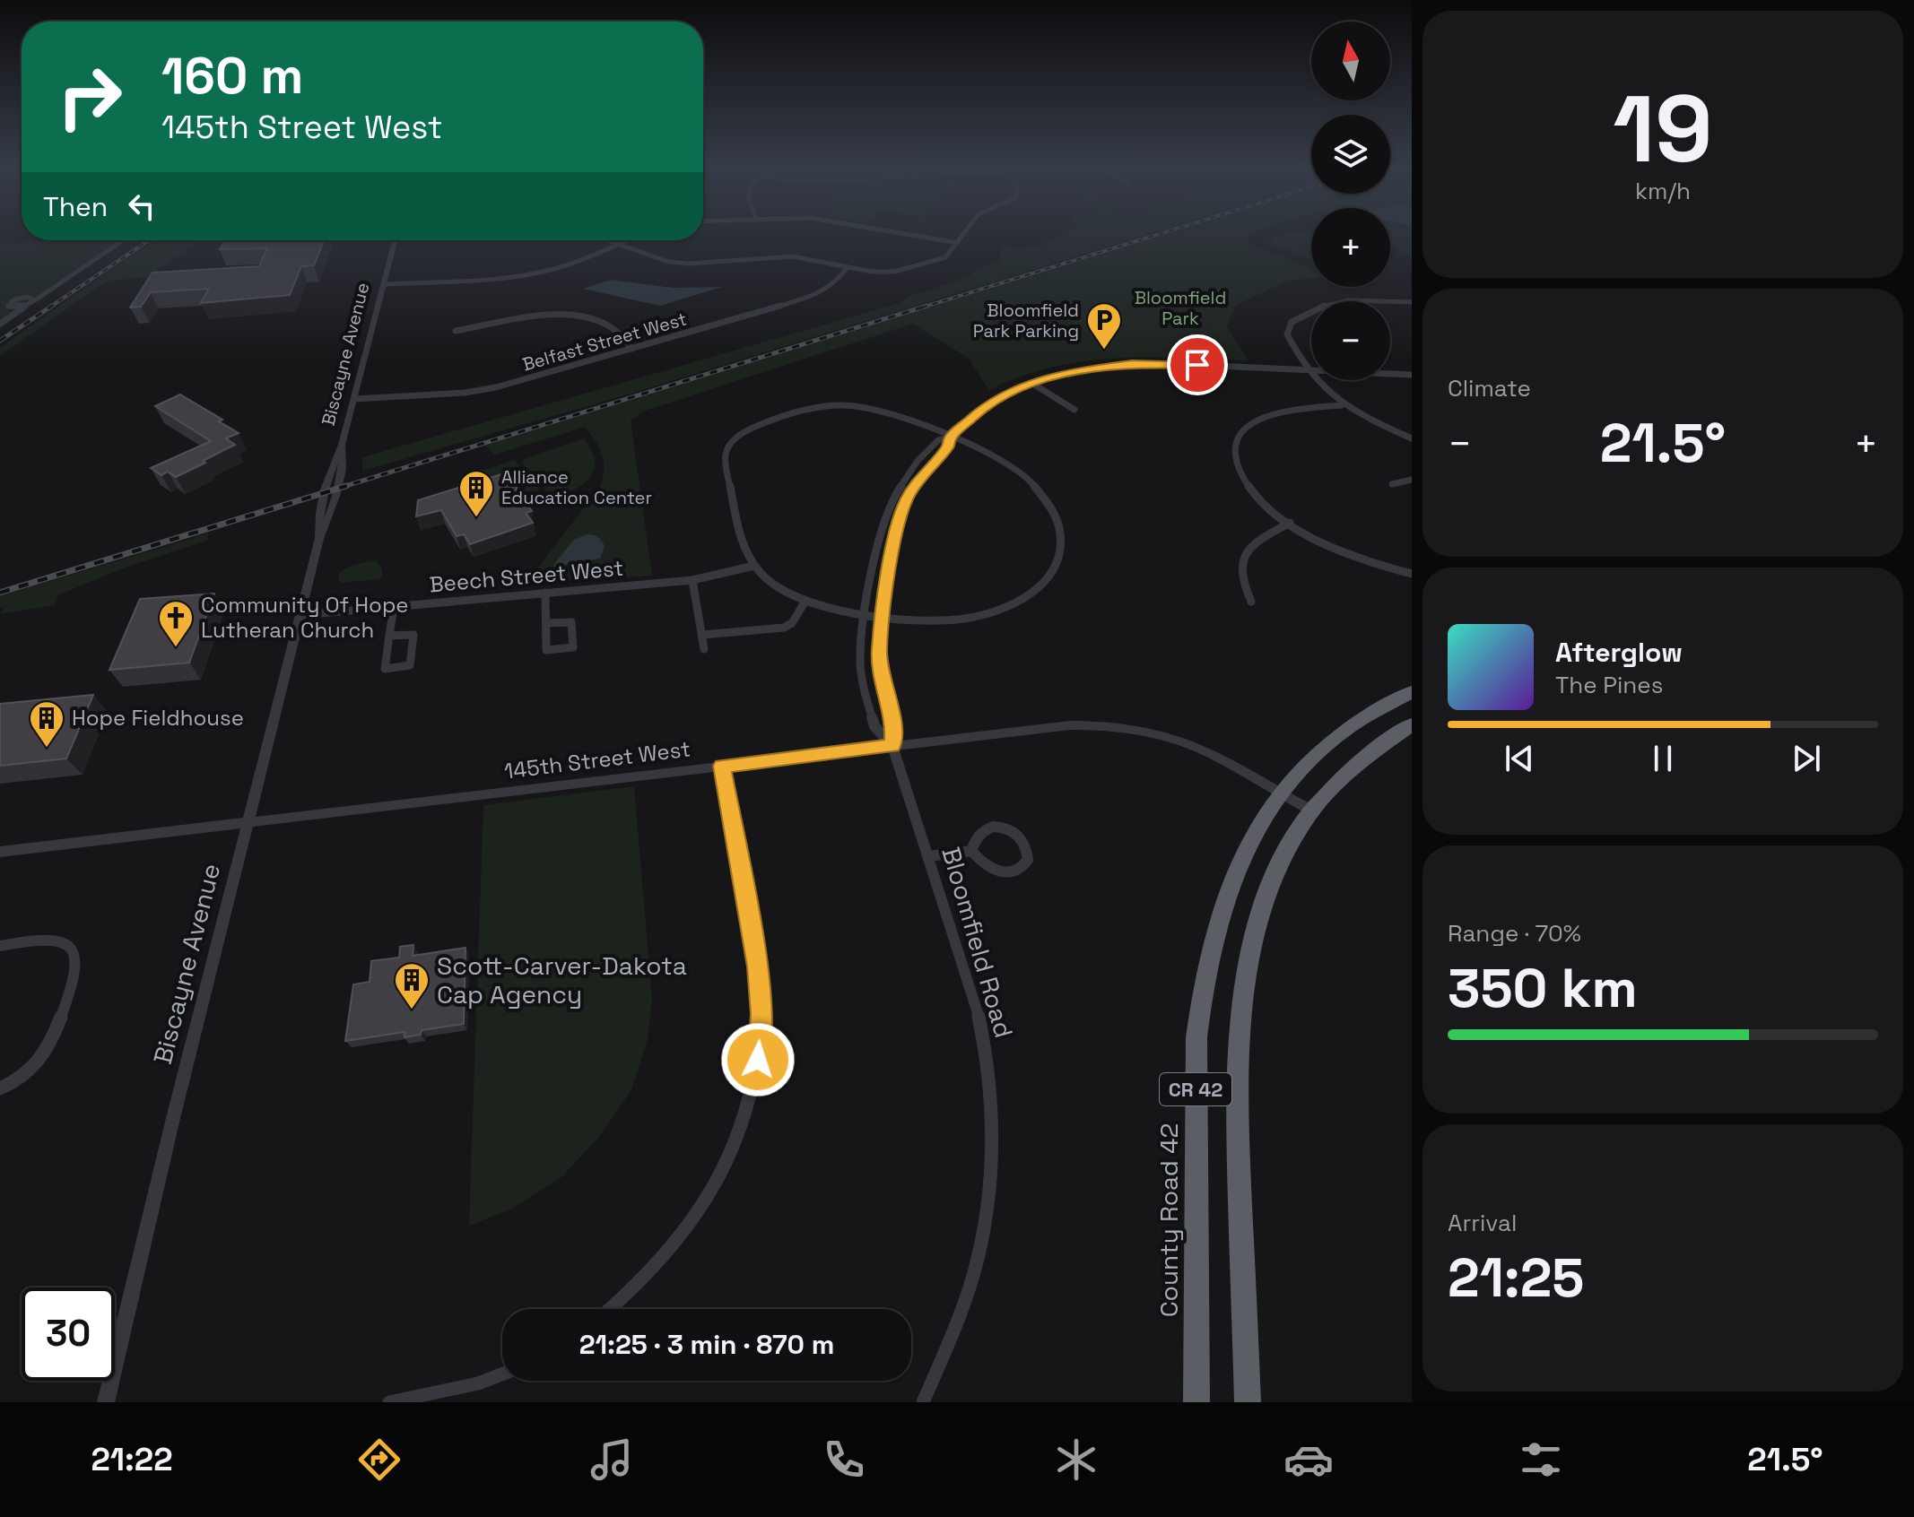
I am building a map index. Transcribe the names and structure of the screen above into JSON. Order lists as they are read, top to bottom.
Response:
{
  "streets": {
    "highway": ["CR 42", "County Road 42"],
    "street": [
      "Belfast Street West",
      "Biscayne Avenue",
      "Beech Street West",
      "145th Street West",
      "Bloomfield Road"
    ]
  },
  "crossings": [
    ["Belfast Street West", "Biscayne Avenue"],
    ["Biscayne Avenue", "Beech Street West"],
    ["Biscayne Avenue", "145th Street West"],
    ["145th Street West", "Bloomfield Road"],
    ["145th Street West", "CR 42"],
    ["145th Street West", "County Road 42"]
  ],
  "parks": ["Bloomfield Park"],
  "places": {
    "parking": ["Bloomfield Park Parking"],
    "building": ["Alliance Education Center", "Hope Fieldhouse", "Scott-Carver-Dakota Cap Agency"],
    "church": ["Community Of Hope Lutheran Church"]
  },
  "north": "top",
  "page": {
    "tile": [
      ["19", "km/h"],
      "Climate",
      ["Range · 70%", "350 km"],
      ["Arrival", "21:25"]
    ],
    "map_buttons": ["+", "−"],
    "turn": ["160 m", "145th Street West"],
    "then": "Then",
    "heat": ["−", "21.5°", "+"],
    "song": ["Afterglow", "The Pines"],
    "limit": "30",
    "trip": "21:25 · 3 min · 870 m",
    "tabs": ["21:22", "21.5°"]
  }
}
